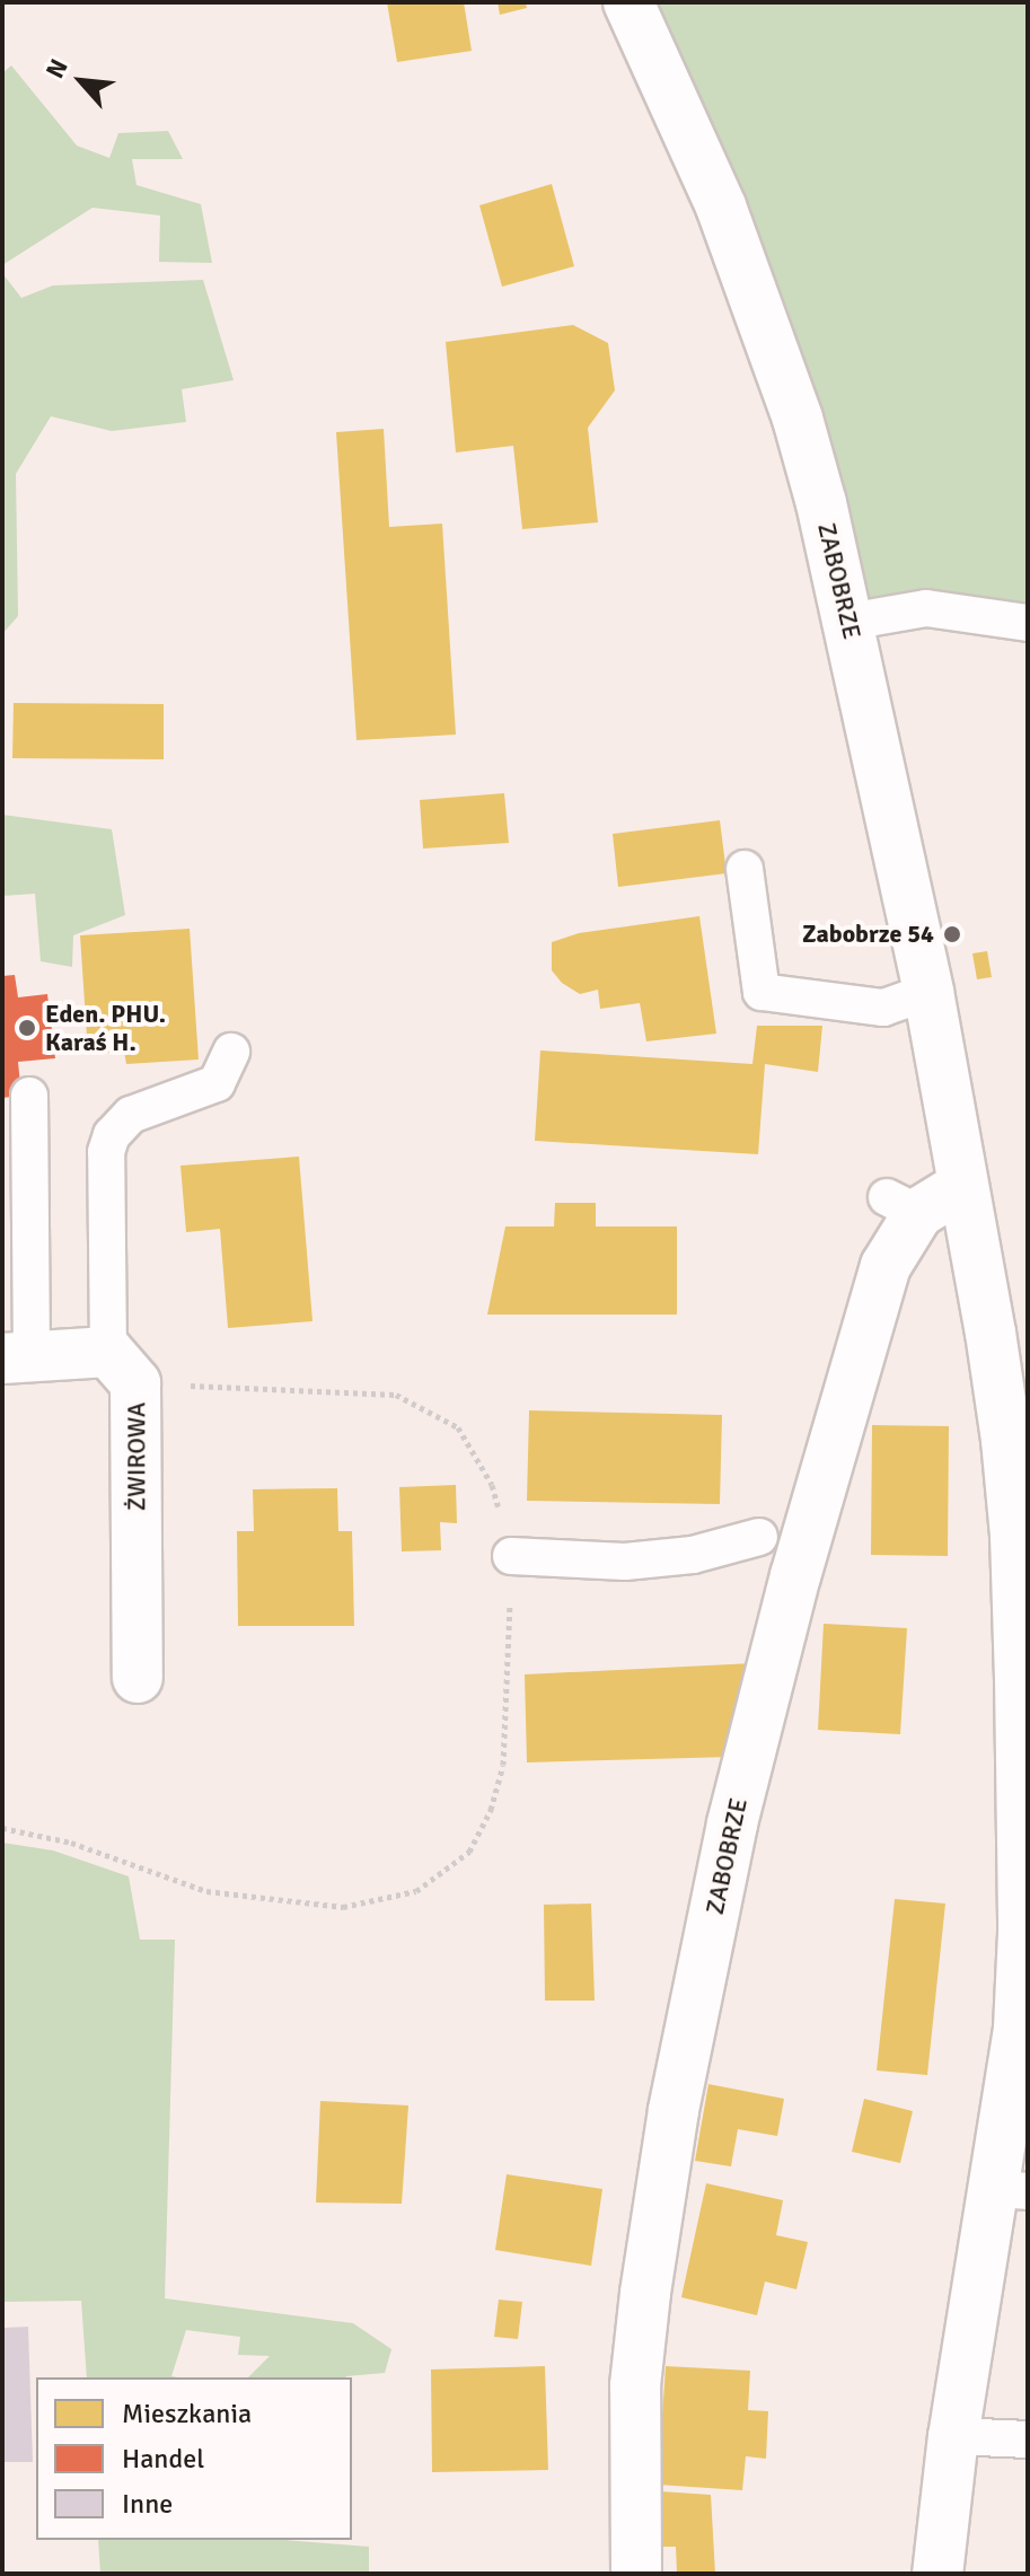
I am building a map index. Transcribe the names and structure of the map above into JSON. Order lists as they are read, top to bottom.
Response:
{
  "streets": {
    "street": ["ZABOBRZE", "ŻWIROWA"]
  },
  "places": ["Zabobrze 54", "Eden. PHU. Karaś H."],
  "legend": ["Mieszkania", "Handel", "Inne"],
  "north": "top left"
}
